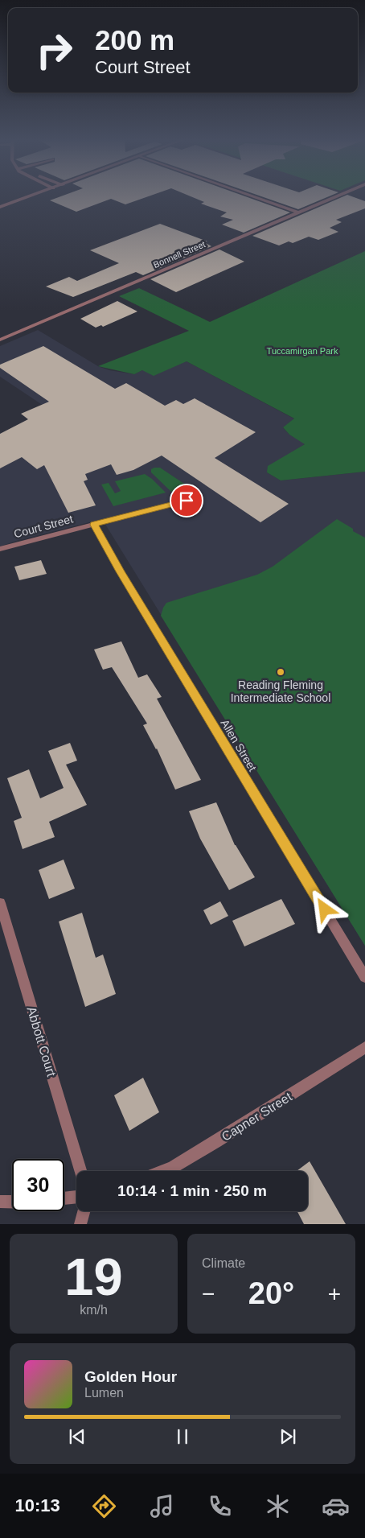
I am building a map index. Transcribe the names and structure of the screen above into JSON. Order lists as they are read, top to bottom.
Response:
{
  "streets": {
    "street": [
      "Bonnell Street",
      "Court Street",
      "Allen Street",
      "Abbott Court",
      "Capner Street"
    ]
  },
  "crossings": [
    ["Court Street", "Allen Street"]
  ],
  "parks": ["Tuccamirgan Park"],
  "places": ["Reading Fleming Intermediate School"],
  "page": {
    "turn": ["200 m", "Court Street"],
    "limit": "30",
    "trip": "10:14 · 1 min · 250 m",
    "tile": [
      ["19", "km/h"],
      "Climate"
    ],
    "heat": ["−", "20°", "+"],
    "song": ["Golden Hour", "Lumen"],
    "tabs": "10:13"
  }
}
